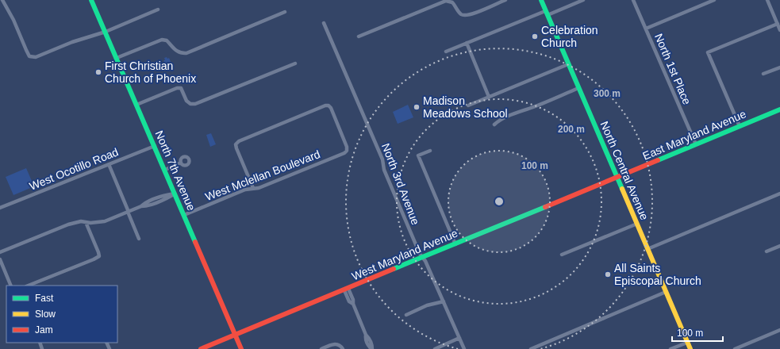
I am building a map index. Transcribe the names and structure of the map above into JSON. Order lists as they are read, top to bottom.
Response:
{
  "streets": {
    "main road": [
      "East Maryland Avenue",
      "North 7th Avenue",
      "North Central Avenue",
      "West Maryland Avenue"
    ],
    "street": [
      "North 1st Place",
      "West Ocotillo Road",
      "West Mclellan Boulevard",
      "North 3rd Avenue"
    ]
  },
  "crossings": [
    ["North 1st Place", "East Maryland Avenue"],
    ["East Maryland Avenue", "North Central Avenue"],
    ["East Maryland Avenue", "West Maryland Avenue"],
    ["West Ocotillo Road", "North 7th Avenue"],
    ["North 7th Avenue", "West Mclellan Boulevard"],
    ["North 7th Avenue", "West Maryland Avenue"],
    ["North Central Avenue", "West Maryland Avenue"],
    ["North 3rd Avenue", "West Maryland Avenue"]
  ],
  "places": [
    "Celebration Church",
    "First Christian Church of Phoenix",
    "Madison Meadows School",
    "All Saints Episcopal Church"
  ],
  "legend": ["Fast", "Slow", "Jam"],
  "scale_bar": "100 m",
  "rings": ["300 m", "200 m", "100 m"]
}
